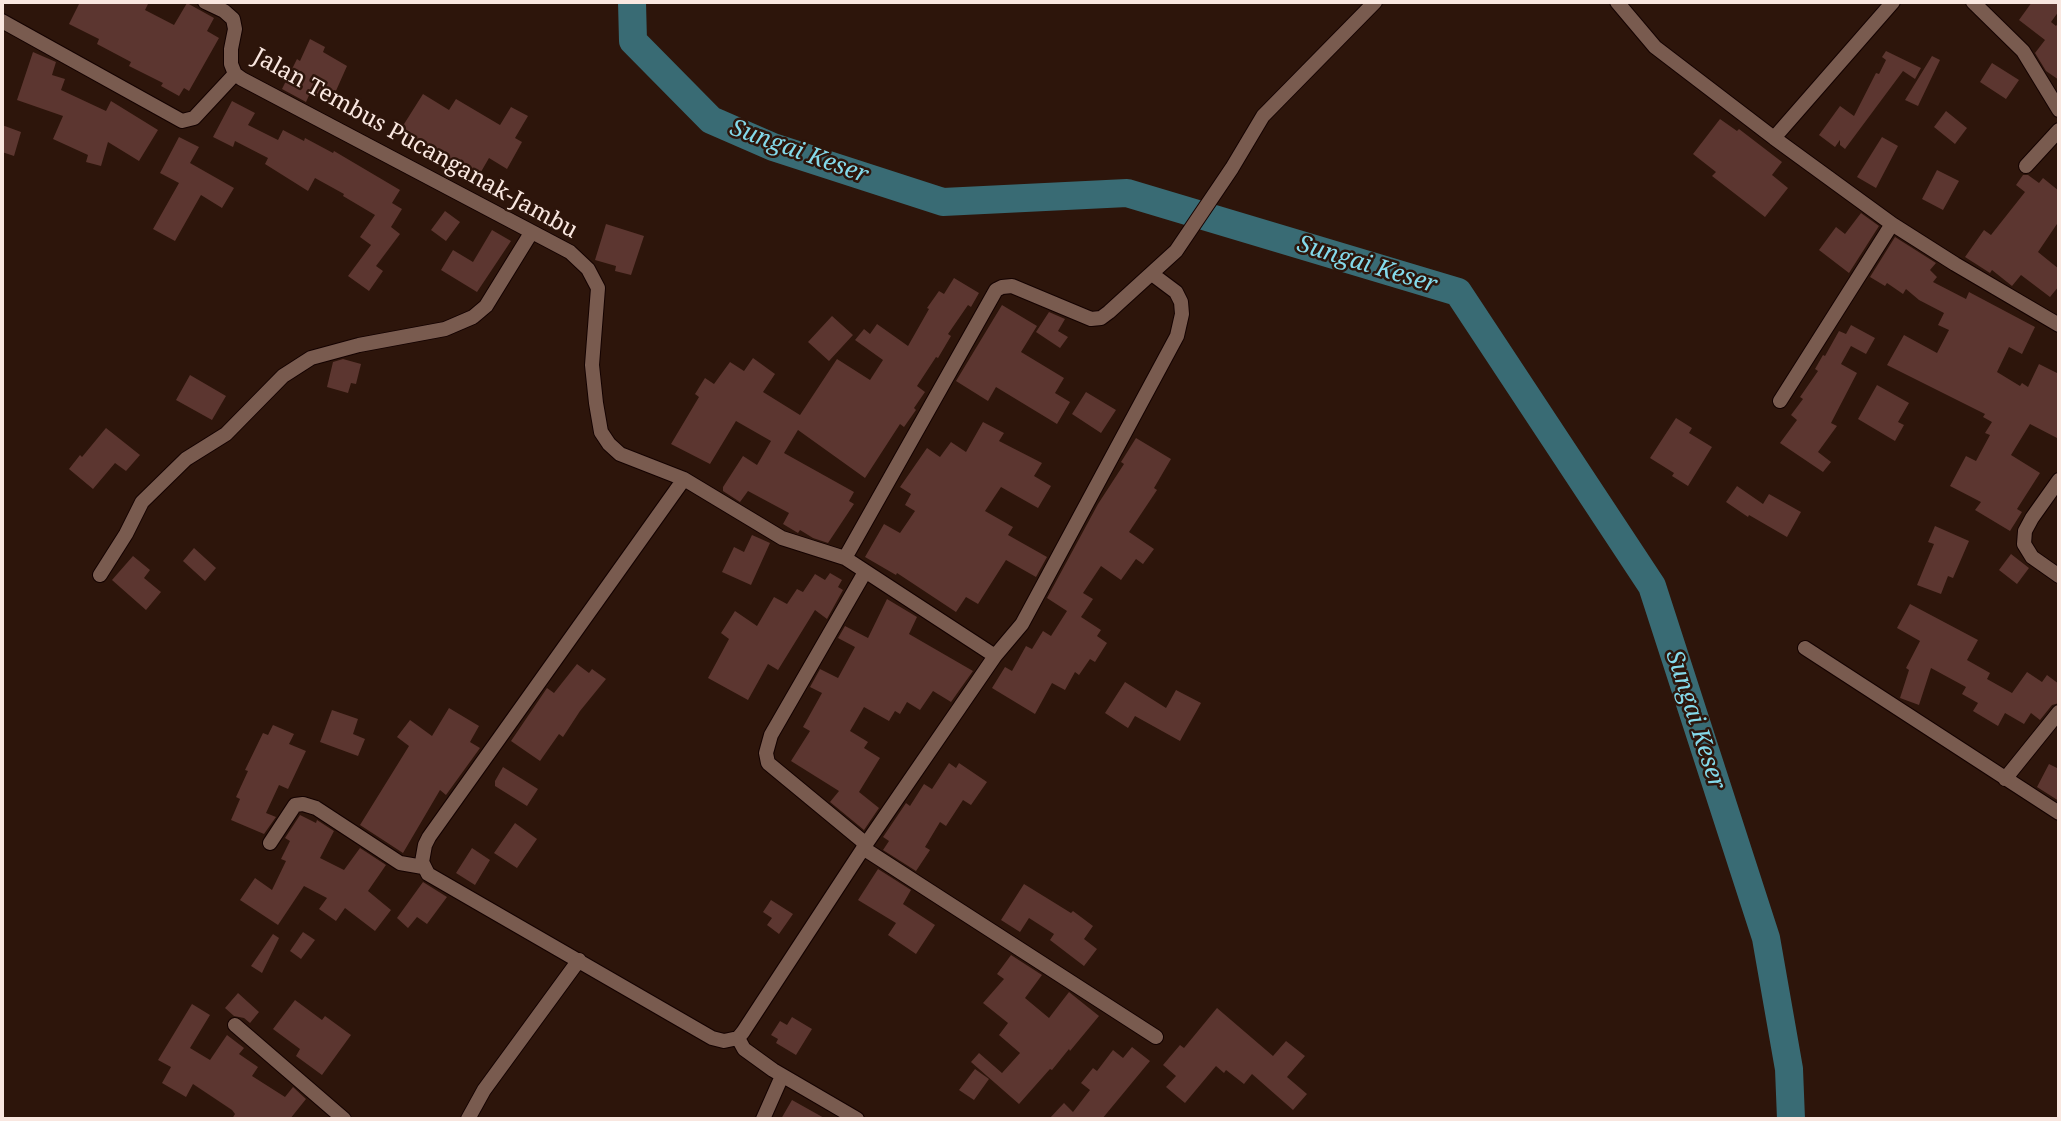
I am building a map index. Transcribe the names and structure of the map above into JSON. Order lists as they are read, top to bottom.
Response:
{
  "streets": {
    "street": ["Jalan Tembus Pucanganak-Jambu"]
  },
  "water": ["Sungai Keser"]
}
